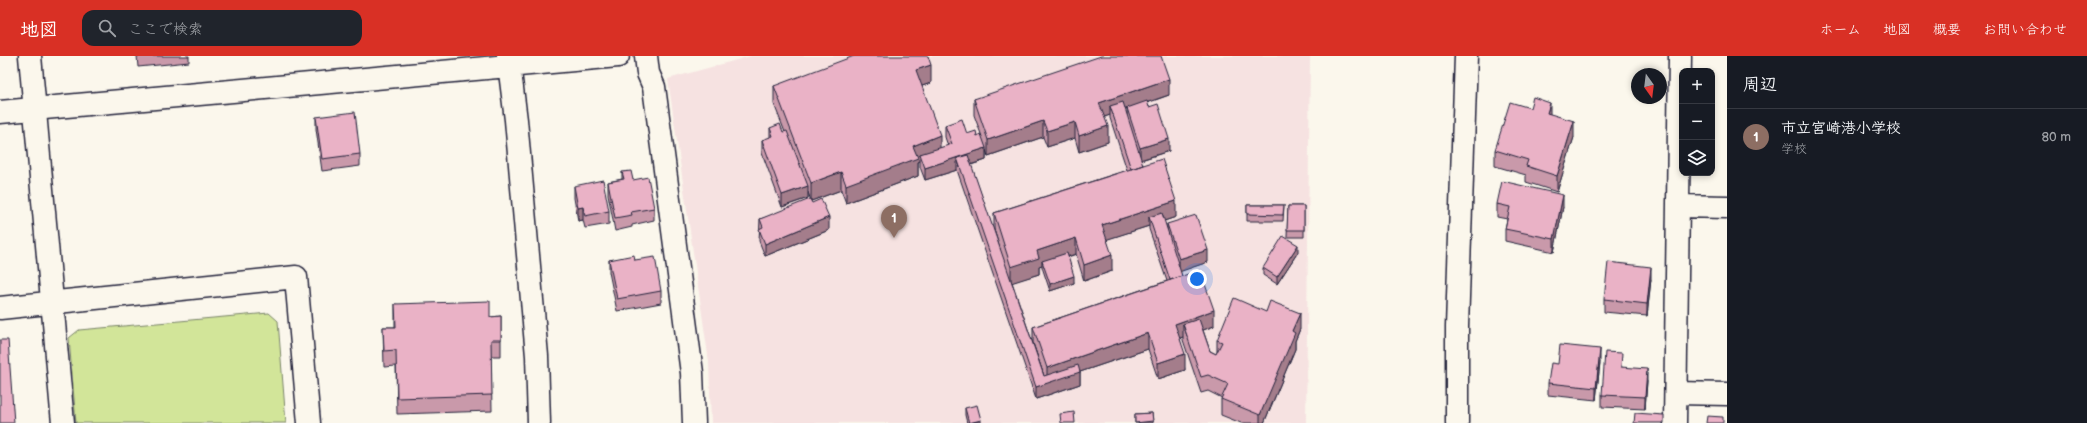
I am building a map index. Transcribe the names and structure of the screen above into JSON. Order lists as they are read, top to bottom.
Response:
{
  "north": "bottom",
  "page": {
    "header": "地図",
    "search": "ここで検索",
    "nav": [
      "ホーム",
      "地図",
      "概要",
      "お問い合わせ"
    ],
    "heading": "周辺",
    "map_buttons": ["+", "−"],
    "list": [
      {
        "mark": "1",
        "name": "市立宮崎港小学校",
        "note": "学校",
        "value": "80 m"
      }
    ],
    "pins": "1"
  }
}
